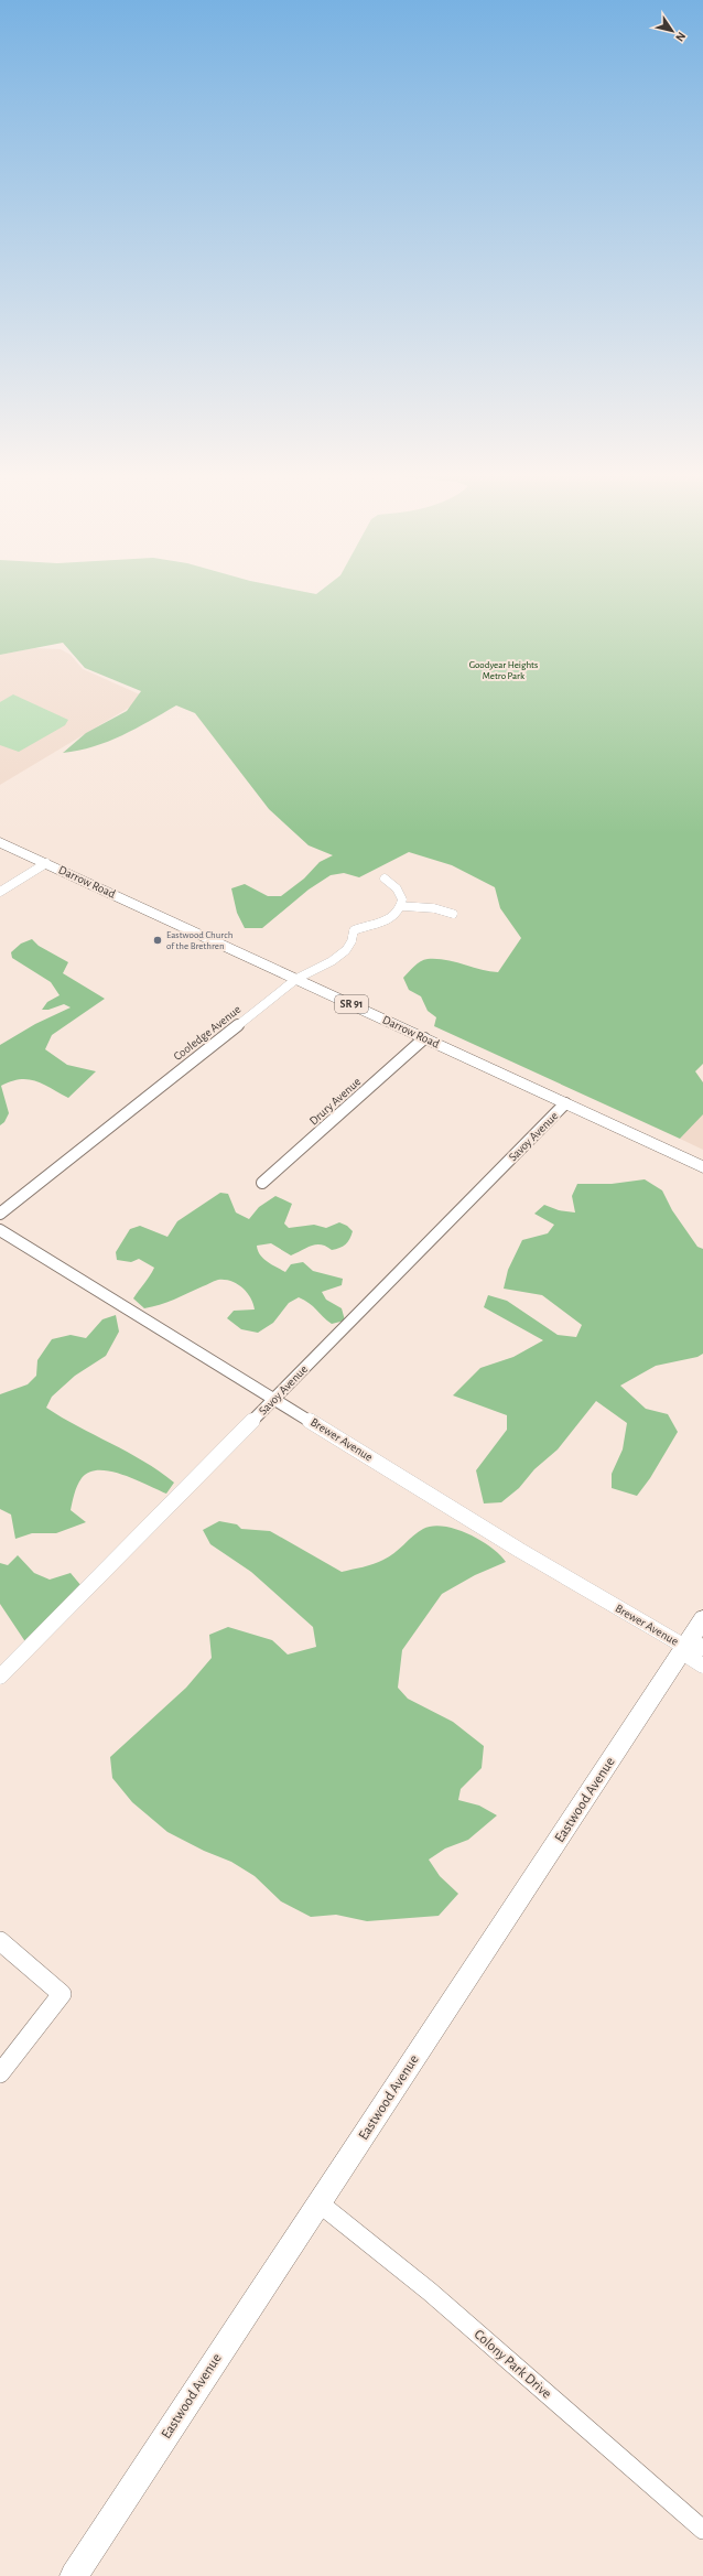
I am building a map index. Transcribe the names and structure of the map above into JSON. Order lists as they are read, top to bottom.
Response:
{
  "streets": {
    "main road": ["Darrow Road", "SR 91"],
    "street": [
      "Cooledge Avenue",
      "Drury Avenue",
      "Savoy Avenue",
      "Brewer Avenue",
      "Eastwood Avenue",
      "Colony Park Drive"
    ]
  },
  "crossings": [
    ["Darrow Road", "Cooledge Avenue"],
    ["Darrow Road", "Drury Avenue"],
    ["Darrow Road", "Savoy Avenue"],
    ["Savoy Avenue", "Brewer Avenue"],
    ["Brewer Avenue", "Eastwood Avenue"],
    ["Eastwood Avenue", "Colony Park Drive"]
  ],
  "parks": ["Goodyear Heights Metro Park"],
  "places": ["Eastwood Church of the Brethren"],
  "north": "bottom right"
}
